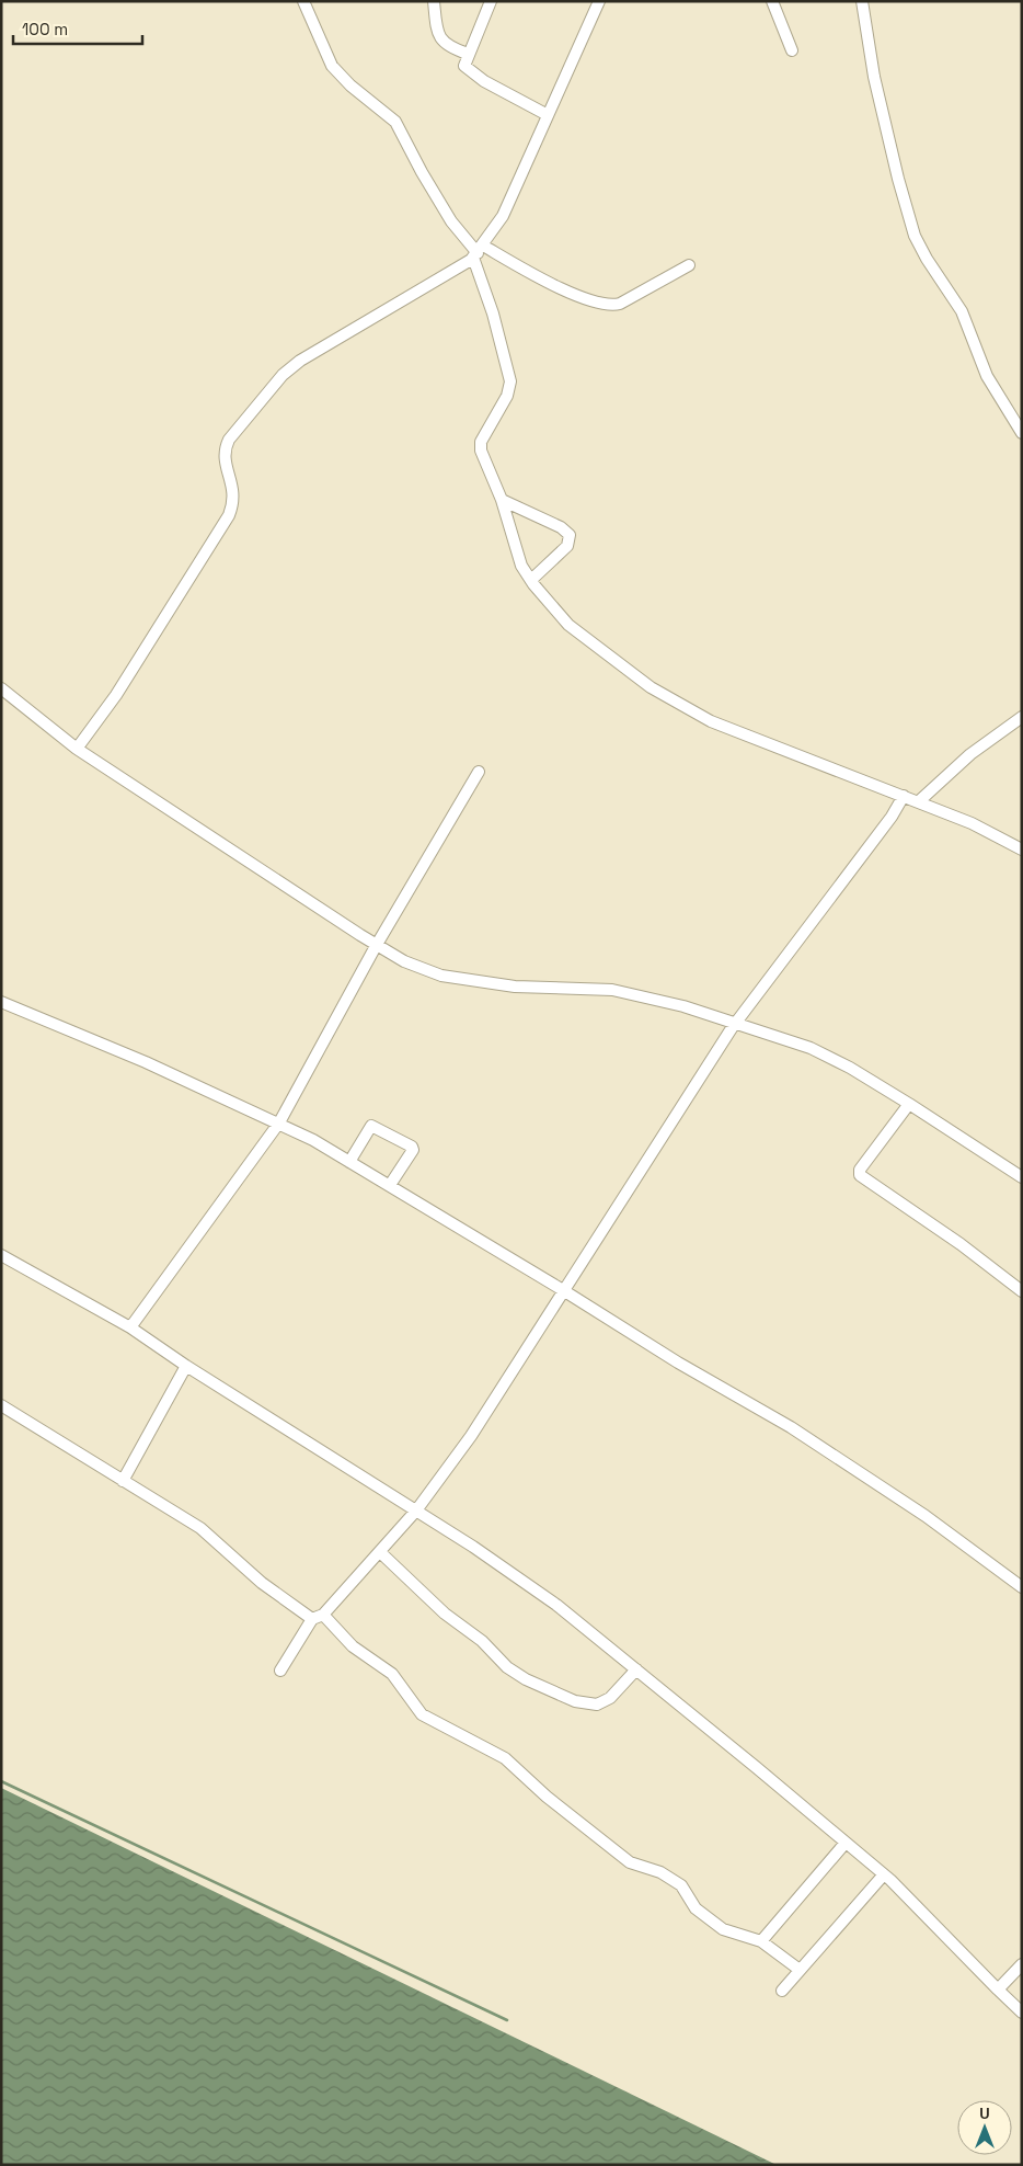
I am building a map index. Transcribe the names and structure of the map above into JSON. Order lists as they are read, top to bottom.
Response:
{
  "scale_bar": "100 m",
  "north": "top"
}
